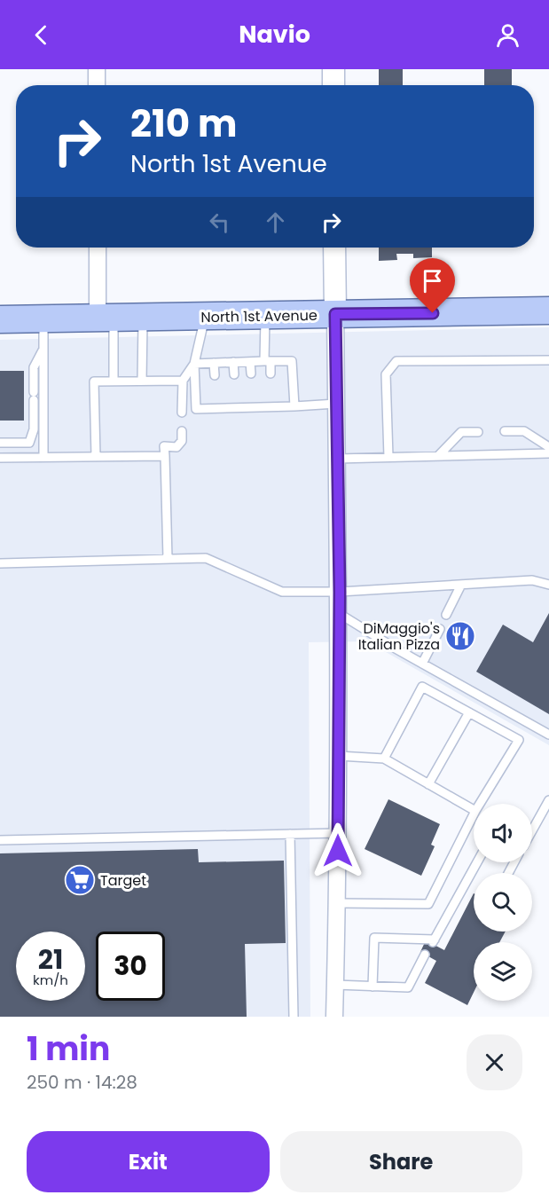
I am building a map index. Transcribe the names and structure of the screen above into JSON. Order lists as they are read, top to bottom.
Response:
{
  "streets": {
    "main road": ["North 1st Avenue"]
  },
  "places": {
    "restaurant": ["DiMaggio's Italian Pizza"],
    "supermarket": ["Target"]
  },
  "page": {
    "header": "Navio",
    "turn": ["210 m", "North 1st Avenue"],
    "speed": "21 km/h",
    "limit": "30",
    "heading": ["1 min", "250 m · 14:28"],
    "buttons": ["Exit", "Share"]
  }
}
